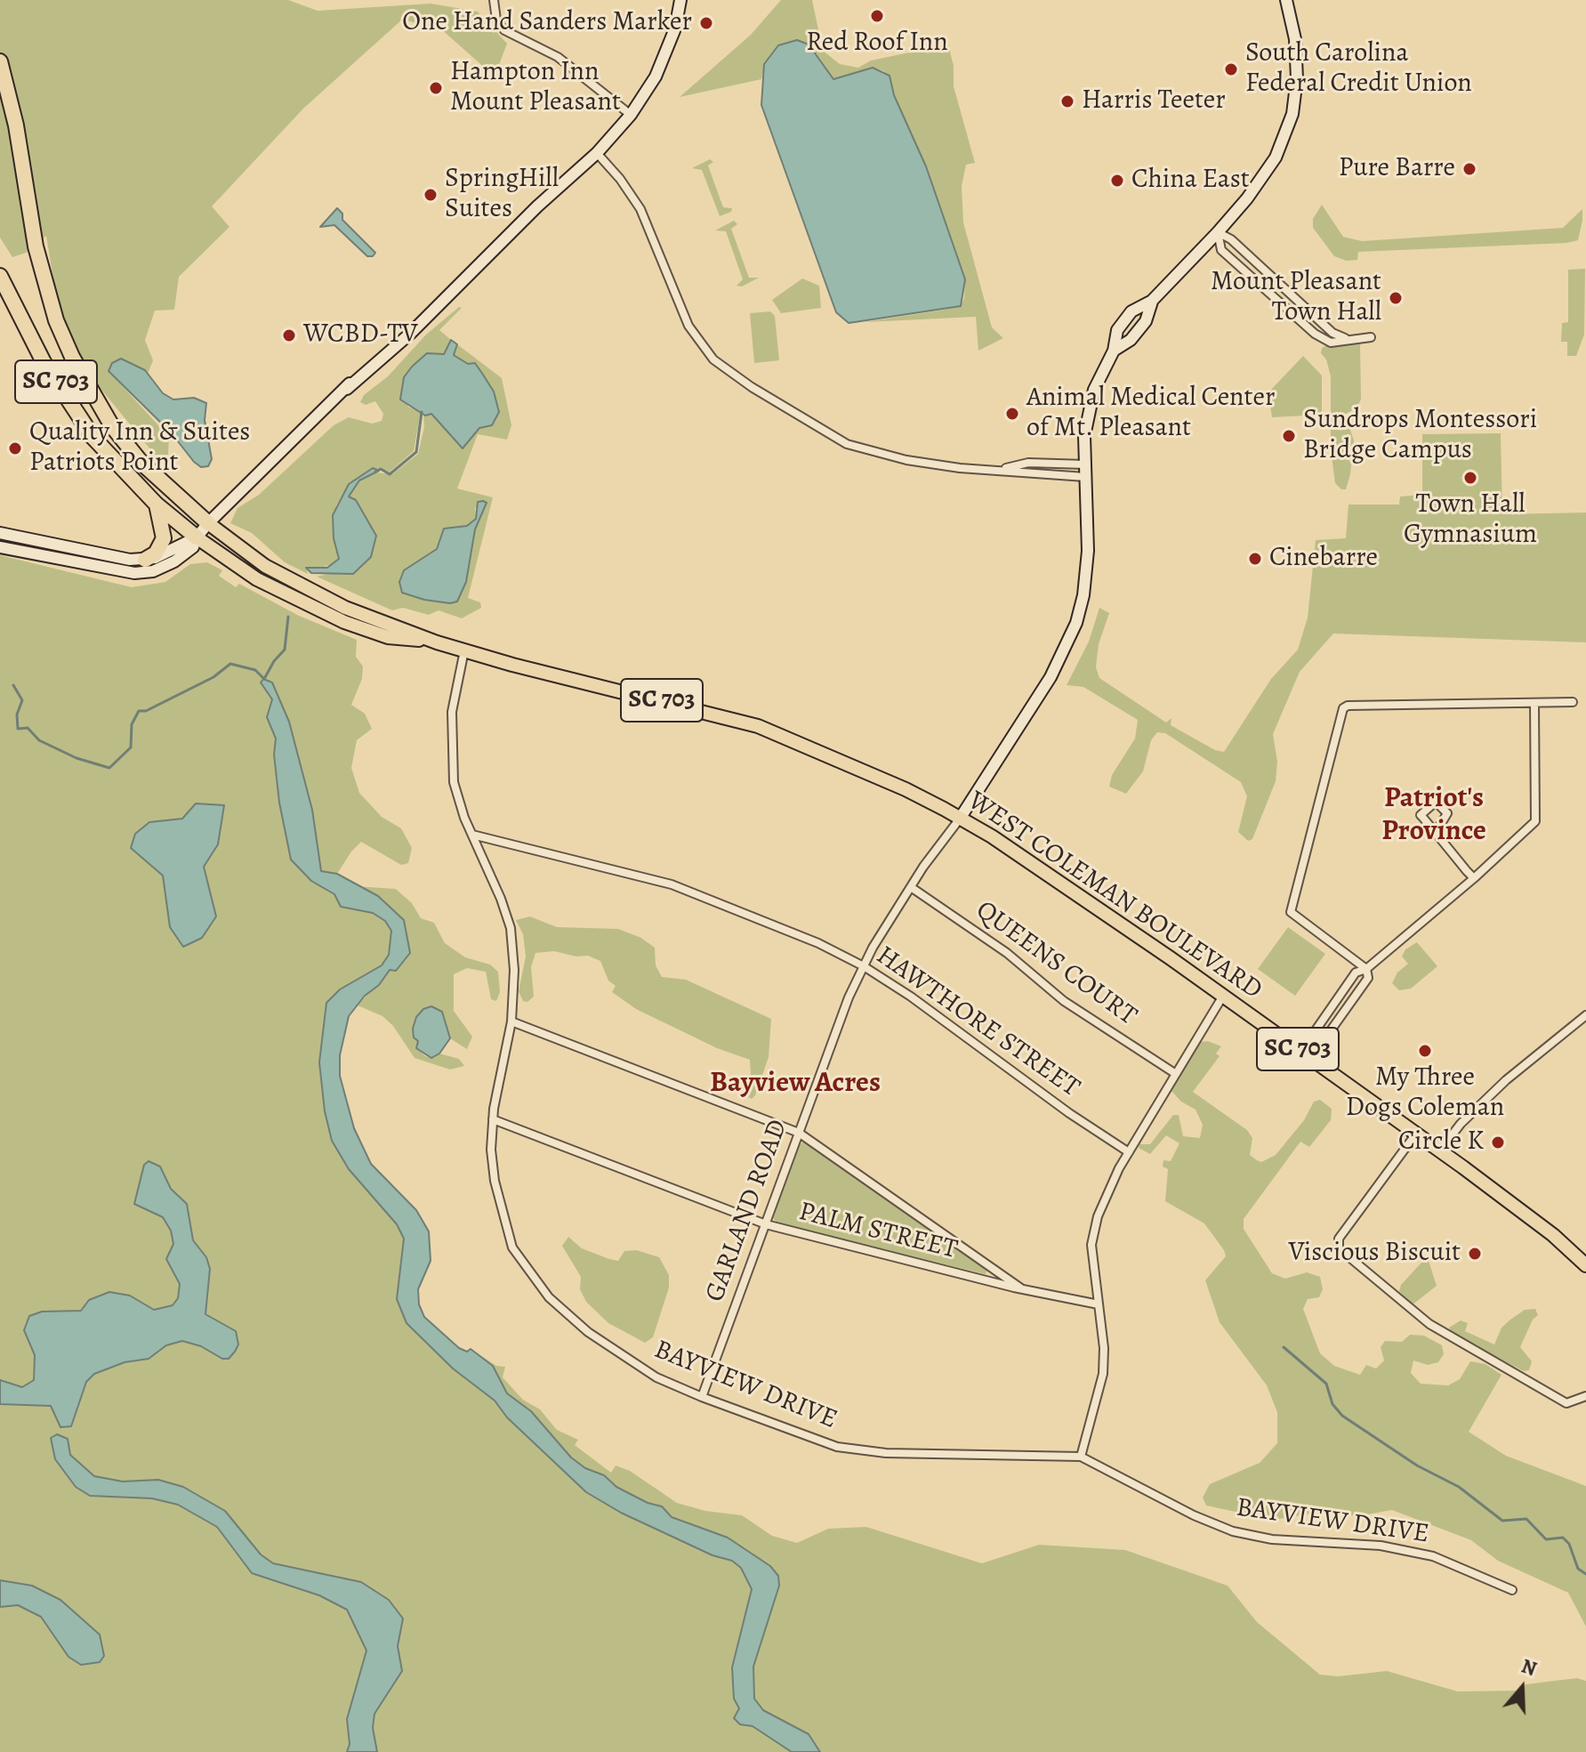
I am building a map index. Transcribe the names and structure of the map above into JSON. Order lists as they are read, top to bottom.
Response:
{
  "streets": {
    "highway": ["SC 703"],
    "main road": ["WEST COLEMAN BOULEVARD"],
    "street": [
      "QUEENS COURT",
      "HAWTHORE STREET",
      "GARLAND ROAD",
      "PALM STREET",
      "BAYVIEW DRIVE"
    ]
  },
  "crossings": [
    ["SC 703", "WEST COLEMAN BOULEVARD"],
    ["WEST COLEMAN BOULEVARD", "GARLAND ROAD"],
    ["WEST COLEMAN BOULEVARD", "BAYVIEW DRIVE"],
    ["QUEENS COURT", "GARLAND ROAD"],
    ["HAWTHORE STREET", "GARLAND ROAD"],
    ["HAWTHORE STREET", "BAYVIEW DRIVE"],
    ["GARLAND ROAD", "PALM STREET"],
    ["GARLAND ROAD", "BAYVIEW DRIVE"],
    ["PALM STREET", "BAYVIEW DRIVE"]
  ],
  "districts": ["Patriot's Province", "Bayview Acres"],
  "places": [
    "Red Roof Inn",
    "One Hand Sanders Marker",
    "South Carolina Federal Credit Union",
    "Hampton Inn Mount Pleasant",
    "Harris Teeter",
    "Pure Barre",
    "China East",
    "SpringHill Suites",
    "Mount Pleasant Town Hall",
    "WCBD-TV",
    "Animal Medical Center of Mt. Pleasant",
    "Sundrops Montessori Bridge Campus",
    "Quality Inn & Suites Patriots Point",
    "Town Hall Gymnasium",
    "Cinebarre",
    "My Three Dogs Coleman",
    "Circle K",
    "Viscious Biscuit"
  ],
  "north": "top"
}
